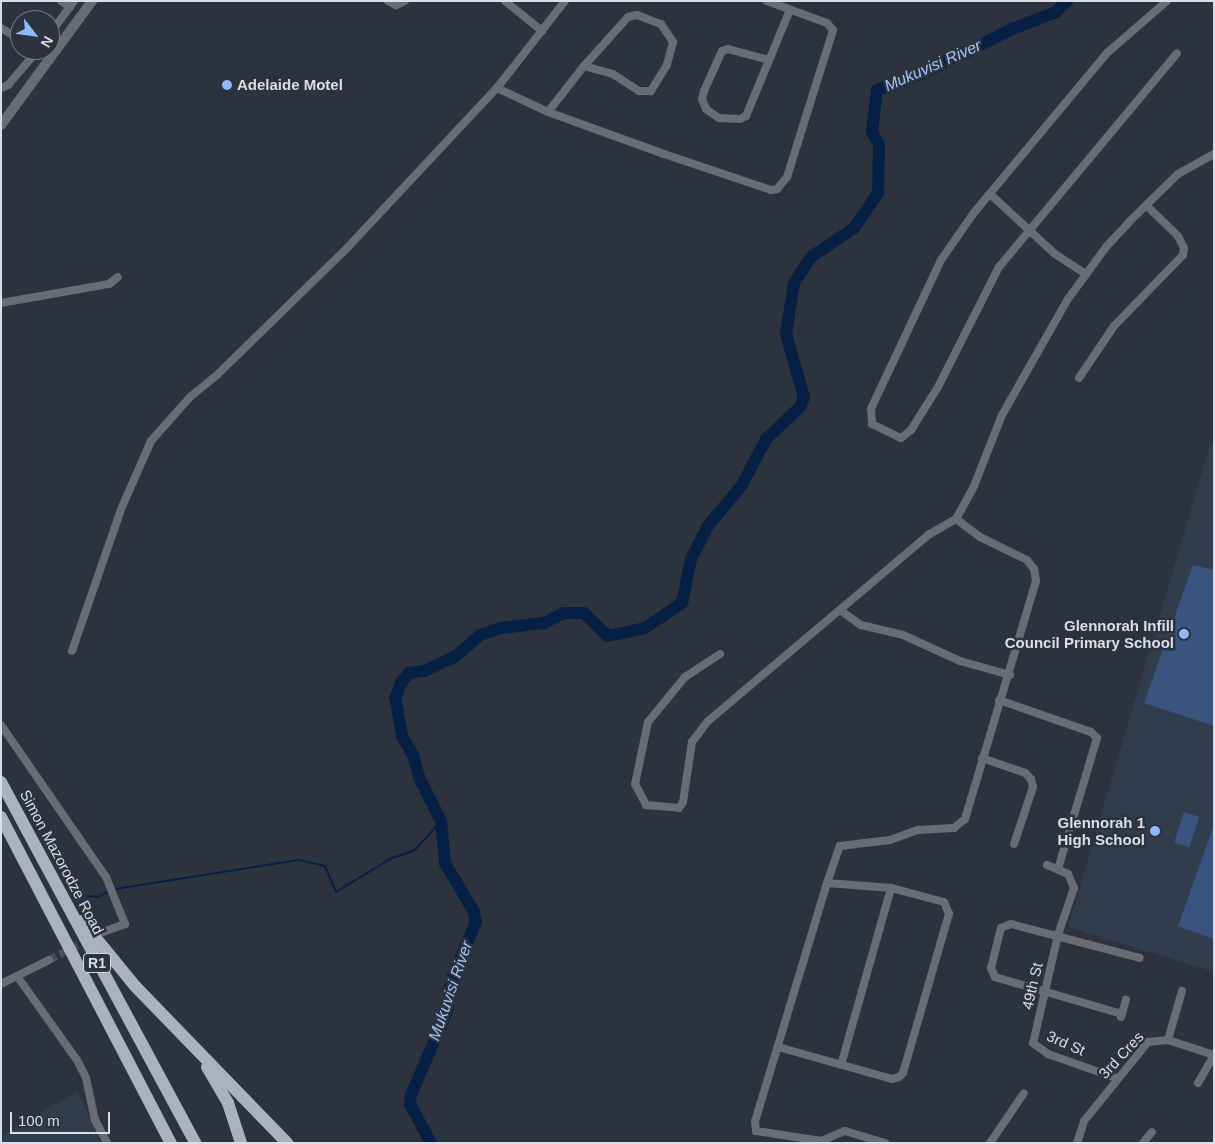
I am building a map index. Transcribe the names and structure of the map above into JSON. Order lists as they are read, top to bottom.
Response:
{
  "streets": {
    "highway": ["Simon Mazorodze Road", "R1"],
    "street": ["49th St", "3rd St", "3rd Cres"]
  },
  "crossings": [
    ["49th St", "3rd St"],
    ["3rd St", "3rd Cres"]
  ],
  "water": ["Mukuvisi River"],
  "places": ["Adelaide Motel", "Glennorah Infill Council Primary School", "Glennorah 1 High School"],
  "scale_bar": "100 m",
  "north": "bottom right"
}
